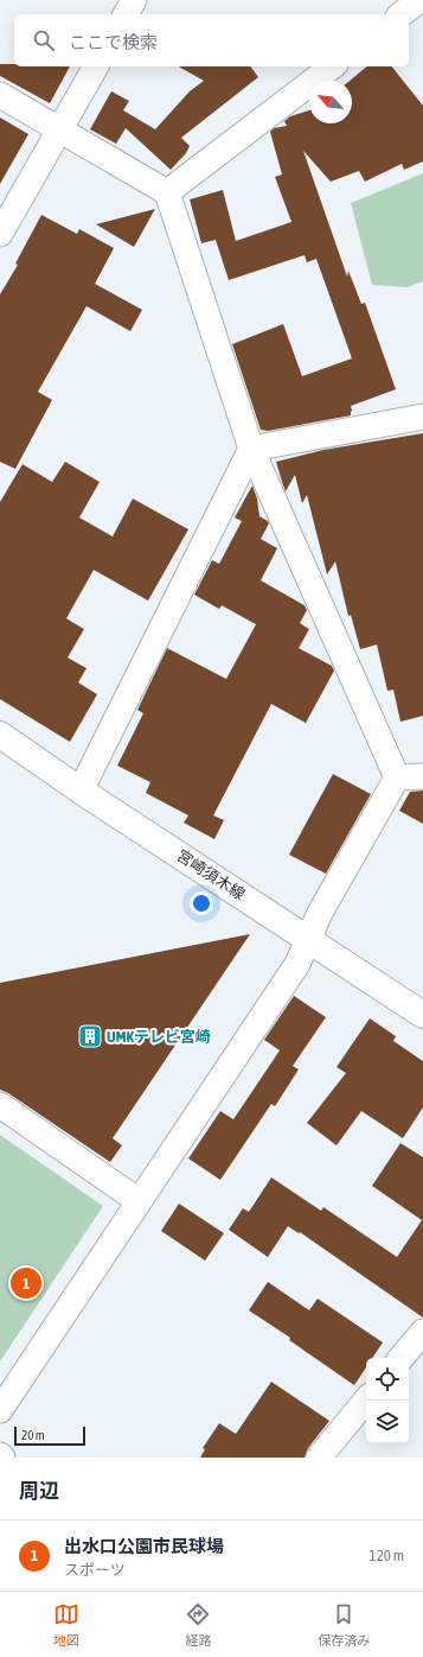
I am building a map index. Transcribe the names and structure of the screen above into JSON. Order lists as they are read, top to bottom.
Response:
{
  "streets": {
    "main road": ["宮崎須木線"]
  },
  "places": {
    "building": ["UMKテレビ宮崎"]
  },
  "scale_bar": "20 m",
  "north": "top left",
  "page": {
    "search": "ここで検索",
    "pins": "1",
    "scale": "20 m",
    "heading": "周辺",
    "list": [
      {
        "mark": "1",
        "name": "出水口公園市民球場",
        "note": "スポーツ",
        "value": "120 m"
      }
    ],
    "nav": ["地図", "経路", "保存済み"]
  }
}
